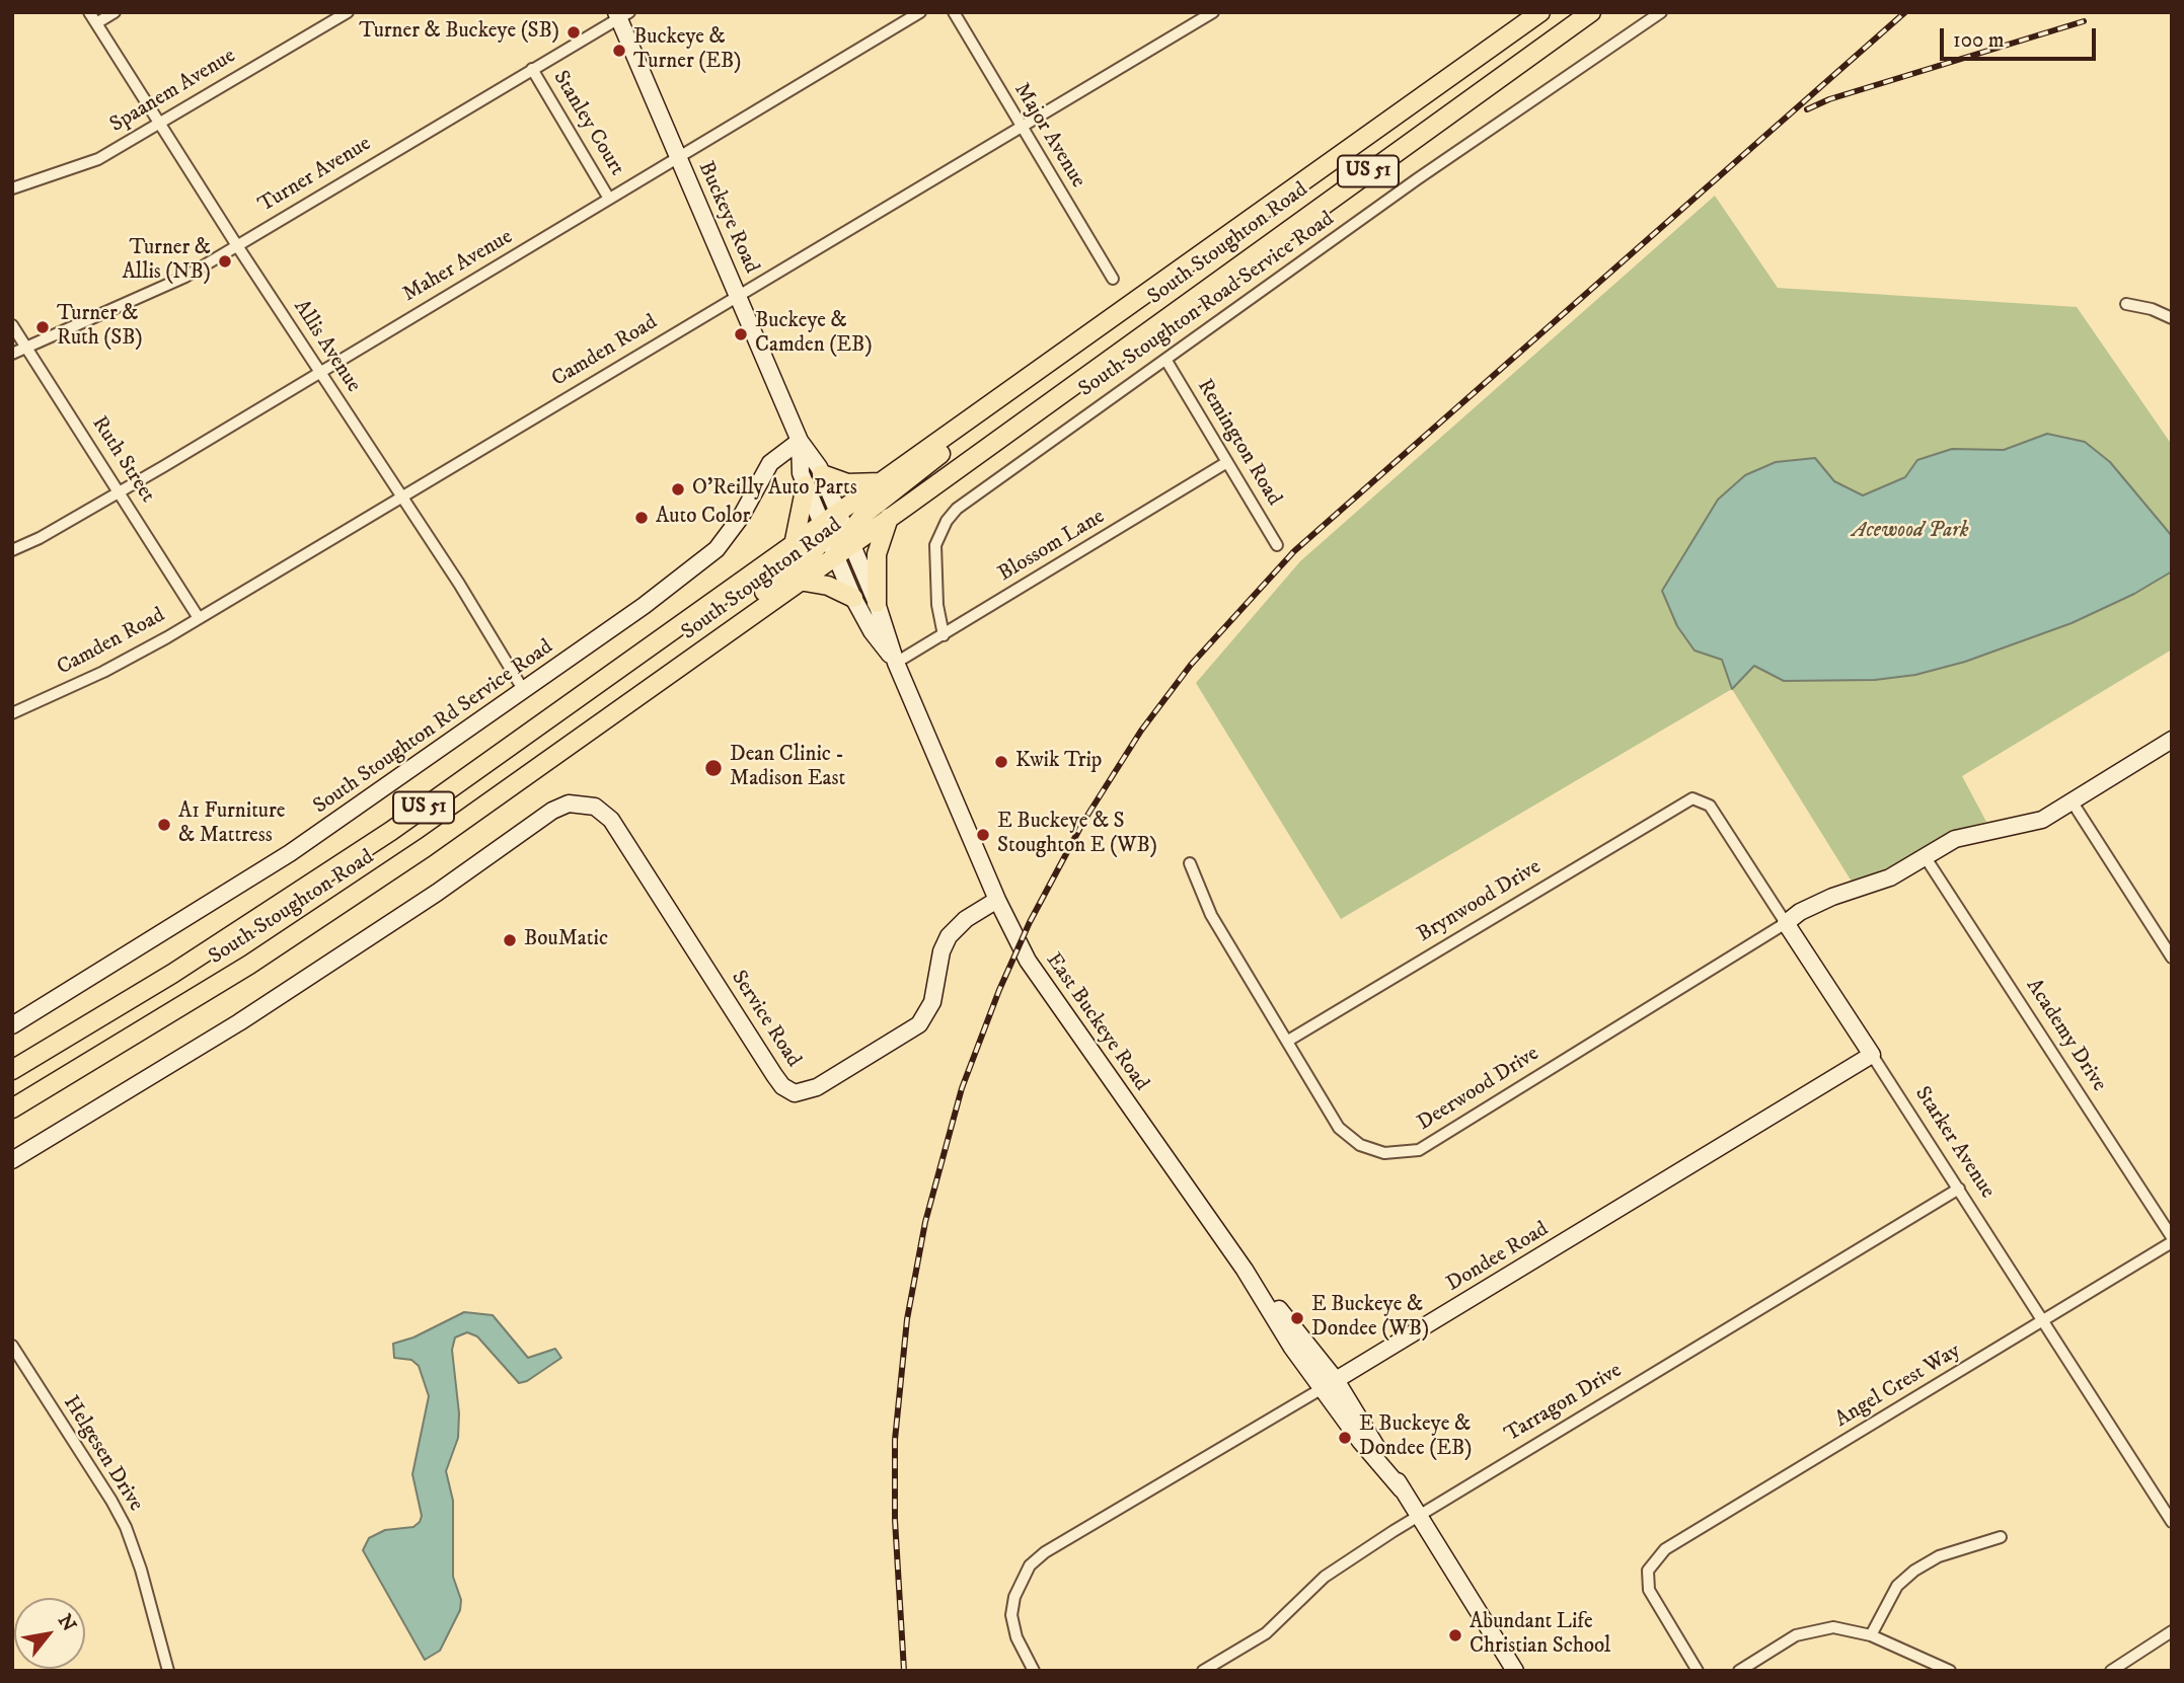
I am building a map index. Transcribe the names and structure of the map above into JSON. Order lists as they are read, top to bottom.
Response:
{
  "streets": {
    "main road": ["US 51", "South Stoughton Road"],
    "street": [
      "Spaanem Avenue",
      "Stanley Court",
      "Major Avenue",
      "Turner Avenue",
      "Buckeye Road",
      "Maher Avenue",
      "South Stoughton Road Service Road",
      "Allis Avenue",
      "Camden Road",
      "Remington Road",
      "Ruth Street",
      "Blossom Lane",
      "South Stoughton Rd Service Road",
      "Brynwood Drive",
      "Service Road",
      "East Buckeye Road",
      "Academy Drive",
      "Deerwood Drive",
      "Starker Avenue",
      "Dondee Road",
      "Angel Crest Way",
      "Tarragon Drive",
      "Helgesen Drive"
    ]
  },
  "crossings": [
    ["Spaanem Avenue", "Allis Avenue"],
    ["Stanley Court", "Turner Avenue"],
    ["Stanley Court", "Maher Avenue"],
    ["Major Avenue", "Camden Road"],
    ["Turner Avenue", "Buckeye Road"],
    ["Turner Avenue", "Allis Avenue"],
    ["Turner Avenue", "Ruth Street"],
    ["Buckeye Road", "South Stoughton Road"],
    ["Buckeye Road", "Maher Avenue"],
    ["Buckeye Road", "Camden Road"],
    ["Buckeye Road", "South Stoughton Rd Service Road"],
    ["Buckeye Road", "East Buckeye Road"],
    ["South Stoughton Road", "East Buckeye Road"],
    ["Maher Avenue", "Allis Avenue"],
    ["Maher Avenue", "Ruth Street"],
    ["South Stoughton Road Service Road", "Remington Road"],
    ["South Stoughton Road Service Road", "Blossom Lane"],
    ["Allis Avenue", "Camden Road"],
    ["Allis Avenue", "South Stoughton Rd Service Road"],
    ["Camden Road", "Ruth Street"],
    ["Remington Road", "Blossom Lane"],
    ["Blossom Lane", "East Buckeye Road"],
    ["Brynwood Drive", "Deerwood Drive"],
    ["Brynwood Drive", "Starker Avenue"],
    ["Service Road", "East Buckeye Road"],
    ["East Buckeye Road", "Dondee Road"],
    ["East Buckeye Road", "Tarragon Drive"],
    ["Academy Drive", "Angel Crest Way"],
    ["Deerwood Drive", "Starker Avenue"],
    ["Starker Avenue", "Dondee Road"],
    ["Starker Avenue", "Angel Crest Way"],
    ["Starker Avenue", "Tarragon Drive"]
  ],
  "parks": ["Acewood Park"],
  "places": [
    "Turner & Buckeye (SB)",
    "Buckeye & Turner (EB)",
    "Turner & Allis (NB)",
    "Turner & Ruth (SB)",
    "Buckeye & Camden (EB)",
    "O'Reilly Auto Parts",
    "Auto Color",
    "Kwik Trip",
    "Dean Clinic - Madison East",
    "A1 Furniture & Mattress",
    "E Buckeye & S Stoughton E (WB)",
    "BouMatic",
    "E Buckeye & Dondee (WB)",
    "E Buckeye & Dondee (EB)",
    "Abundant Life Christian School"
  ],
  "scale_bar": "100 m",
  "north": "top right"
}
